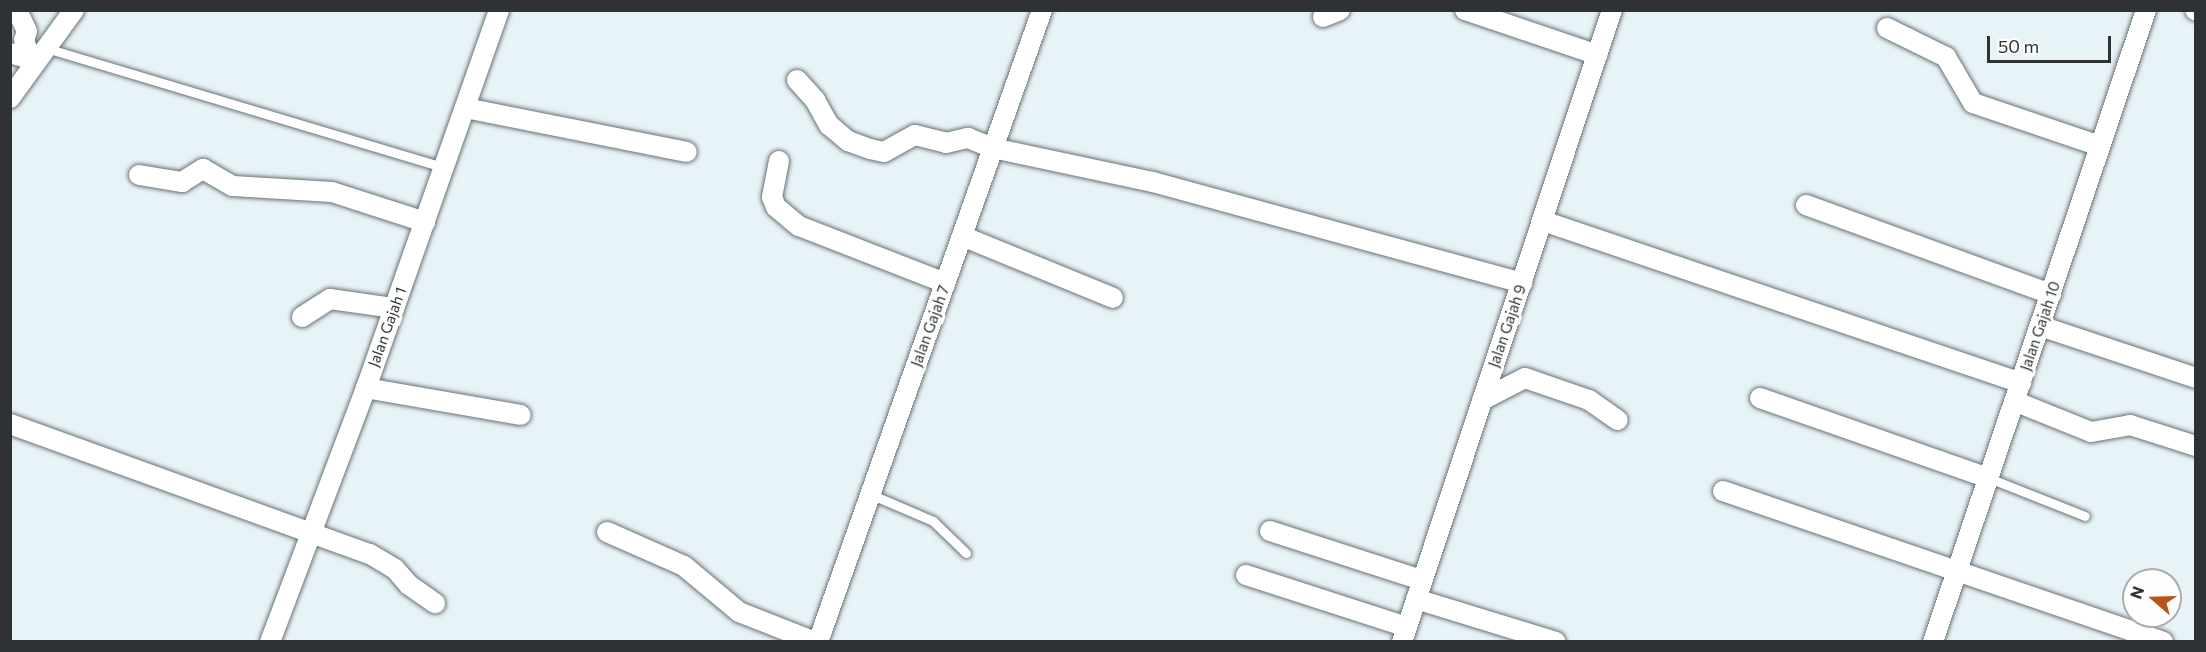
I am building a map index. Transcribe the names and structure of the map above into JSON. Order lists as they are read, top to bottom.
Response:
{
  "streets": {
    "street": [
      "Jalan Gajah 7",
      "Jalan Gajah 9",
      "Jalan Gajah 10",
      "Jalan Gajah 1"
    ]
  },
  "scale_bar": "50 m",
  "north": "left"
}
